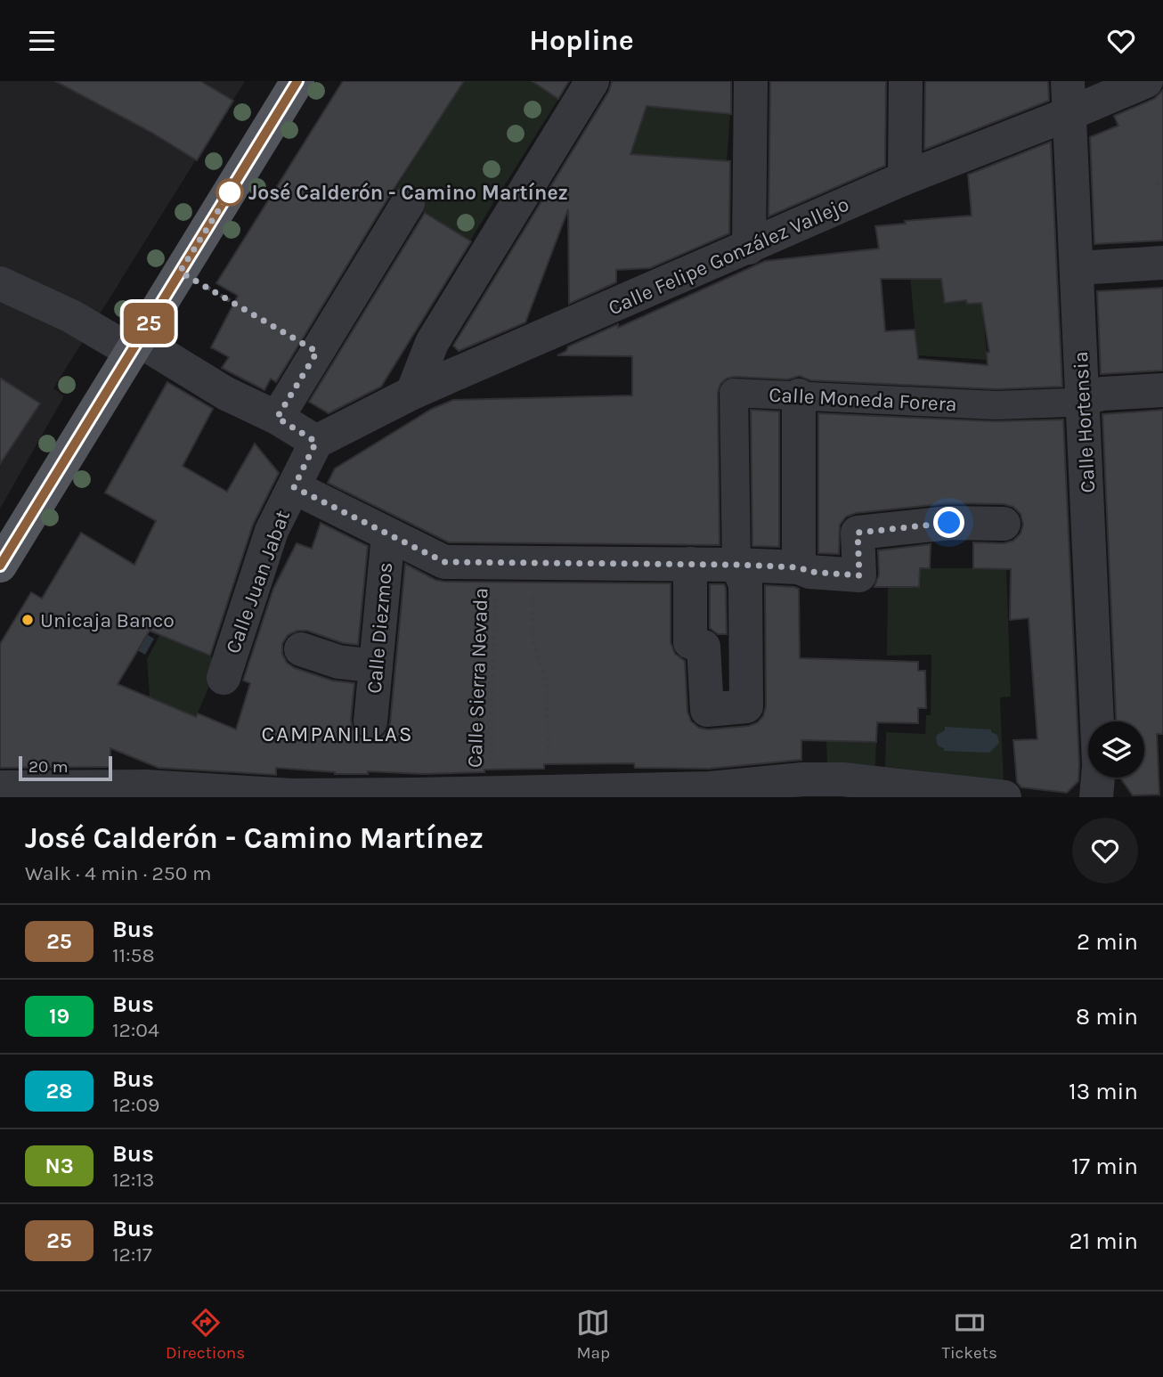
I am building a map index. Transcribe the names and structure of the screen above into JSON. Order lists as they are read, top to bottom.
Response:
{
  "streets": {
    "street": [
      "Calle Felipe González Vallejo",
      "Calle Moneda Forera",
      "Calle Hortensia",
      "Calle Juan Jabat",
      "Calle Diezmos"
    ],
    "path": ["Calle Sierra Nevada"]
  },
  "crossings": [
    ["Calle Felipe González Vallejo", "Calle Hortensia"],
    ["Calle Felipe González Vallejo", "Calle Juan Jabat"],
    ["Calle Moneda Forera", "Calle Hortensia"]
  ],
  "districts": ["CAMPANILLAS"],
  "places": ["José Calderón - Camino Martínez", "Unicaja Banco"],
  "lines": ["bus line 25"],
  "scale_bar": "20 m",
  "page": {
    "header": "Hopline",
    "on_map": "25",
    "scale": "20 m",
    "heading": ["José Calderón - Camino Martínez", "Walk · 4 min · 250 m"],
    "list": [
      {
        "mark": "25",
        "name": "Bus",
        "note": "11:58",
        "value": "2 min"
      },
      {
        "mark": "19",
        "name": "Bus",
        "note": "12:04",
        "value": "8 min"
      },
      {
        "mark": "28",
        "name": "Bus",
        "note": "12:09",
        "value": "13 min"
      },
      {
        "mark": "N3",
        "name": "Bus",
        "note": "12:13",
        "value": "17 min"
      },
      {
        "mark": "25",
        "name": "Bus",
        "note": "12:17",
        "value": "21 min"
      }
    ],
    "tabs": ["Directions", "Map", "Tickets"]
  }
}
